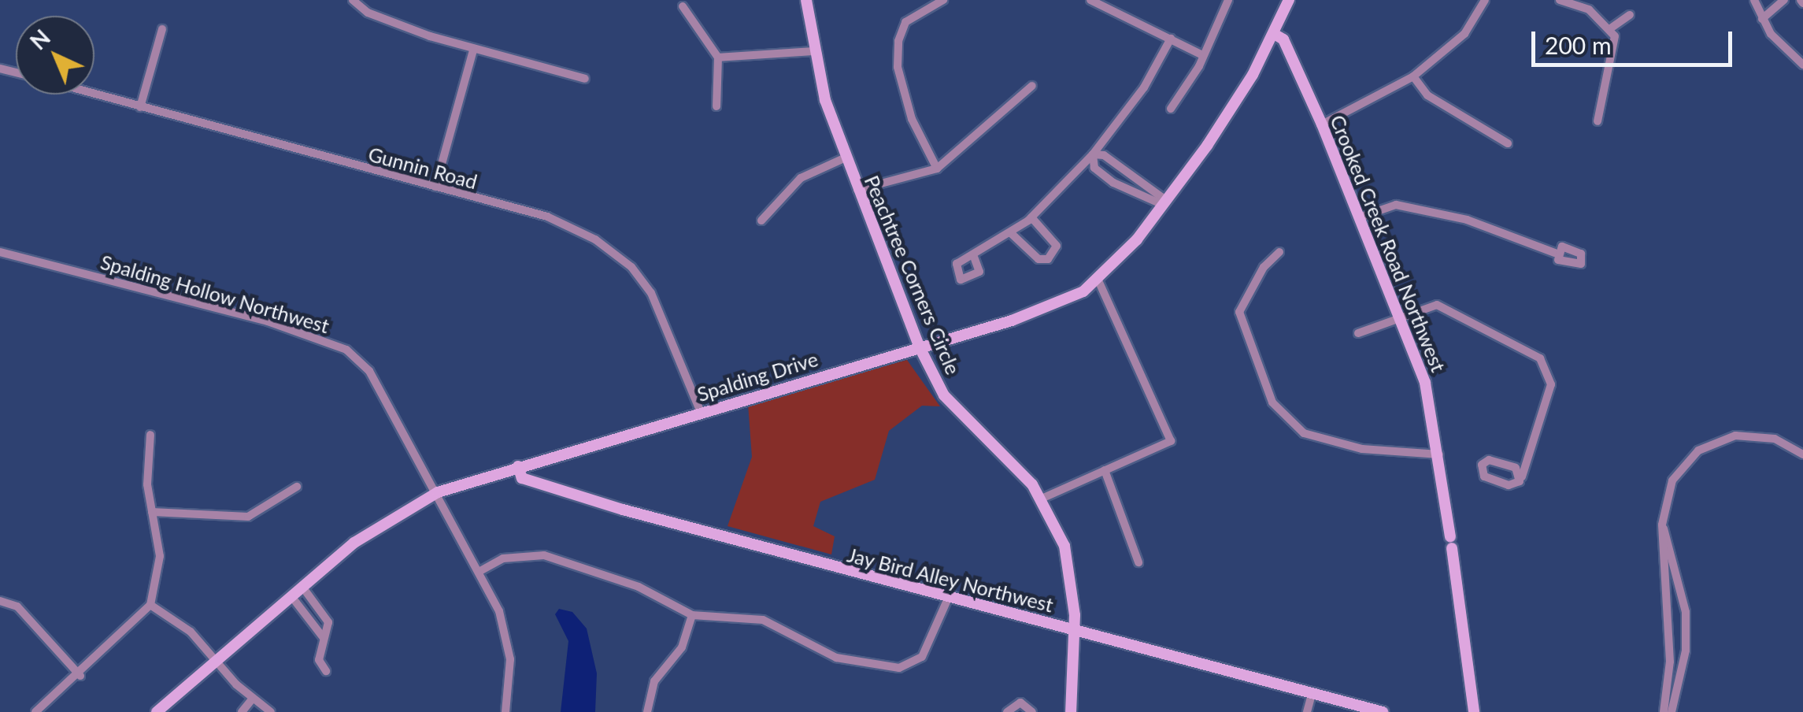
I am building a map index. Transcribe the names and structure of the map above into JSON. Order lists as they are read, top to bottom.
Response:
{
  "streets": {
    "street": [
      "Gunnin Road",
      "Crooked Creek Road Northwest",
      "Peachtree Corners Circle",
      "Spalding Hollow Northwest",
      "Spalding Drive",
      "Jay Bird Alley Northwest"
    ]
  },
  "crossings": [
    ["Gunnin Road", "Spalding Drive"],
    ["Crooked Creek Road Northwest", "Spalding Drive"],
    ["Peachtree Corners Circle", "Spalding Drive"],
    ["Peachtree Corners Circle", "Jay Bird Alley Northwest"],
    ["Spalding Hollow Northwest", "Spalding Drive"],
    ["Spalding Drive", "Jay Bird Alley Northwest"]
  ],
  "scale_bar": "200 m",
  "north": "top left"
}
